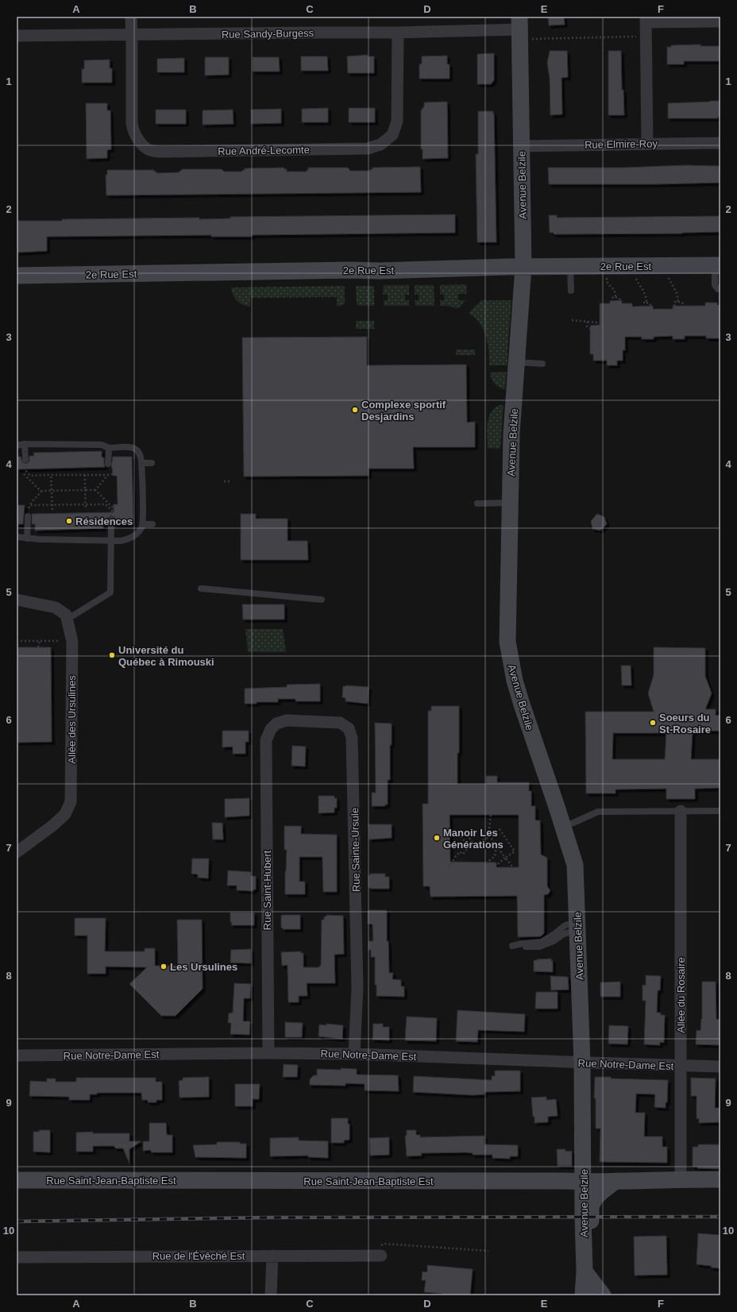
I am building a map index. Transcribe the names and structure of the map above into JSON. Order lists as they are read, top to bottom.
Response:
{
  "streets": {
    "street": [
      "Rue Sandy-Burgess",
      "Rue Elmire-Roy",
      "Rue André-Lecomte",
      "Avenue Belzile",
      "2e Rue Est",
      "Allée des Ursulines",
      "Rue Sainte-Ursule",
      "Rue Saint-Hubert",
      "Allée du Rosaire",
      "Rue Notre-Dame Est",
      "Rue Saint-Jean-Baptiste Est",
      "Rue de l'Évêché Est"
    ]
  },
  "crossings": [
    ["Rue Sandy-Burgess", "Rue André-Lecomte"],
    ["Rue Sandy-Burgess", "Avenue Belzile"],
    ["Rue Elmire-Roy", "Avenue Belzile"],
    ["Avenue Belzile", "2e Rue Est"],
    ["Avenue Belzile", "Rue Notre-Dame Est"],
    ["Avenue Belzile", "Rue Saint-Jean-Baptiste Est"],
    ["Rue Sainte-Ursule", "Rue Saint-Hubert"],
    ["Rue Sainte-Ursule", "Rue Notre-Dame Est"],
    ["Rue Saint-Hubert", "Rue Notre-Dame Est"],
    ["Allée du Rosaire", "Rue Notre-Dame Est"],
    ["Allée du Rosaire", "Rue Saint-Jean-Baptiste Est"]
  ],
  "places": [
    "Complexe sportif Desjardins",
    "Résidences",
    "Université du Québec à Rimouski",
    "Soeurs du St-Rosaire",
    "Manoir Les Générations",
    "Les Ursulines"
  ],
  "grid": {
    "columns": [
      "A",
      "B",
      "C",
      "D",
      "E",
      "F"
    ],
    "rows": [
      "1",
      "2",
      "3",
      "4",
      "5",
      "6",
      "7",
      "8",
      "9",
      "10"
    ]
  }
}
